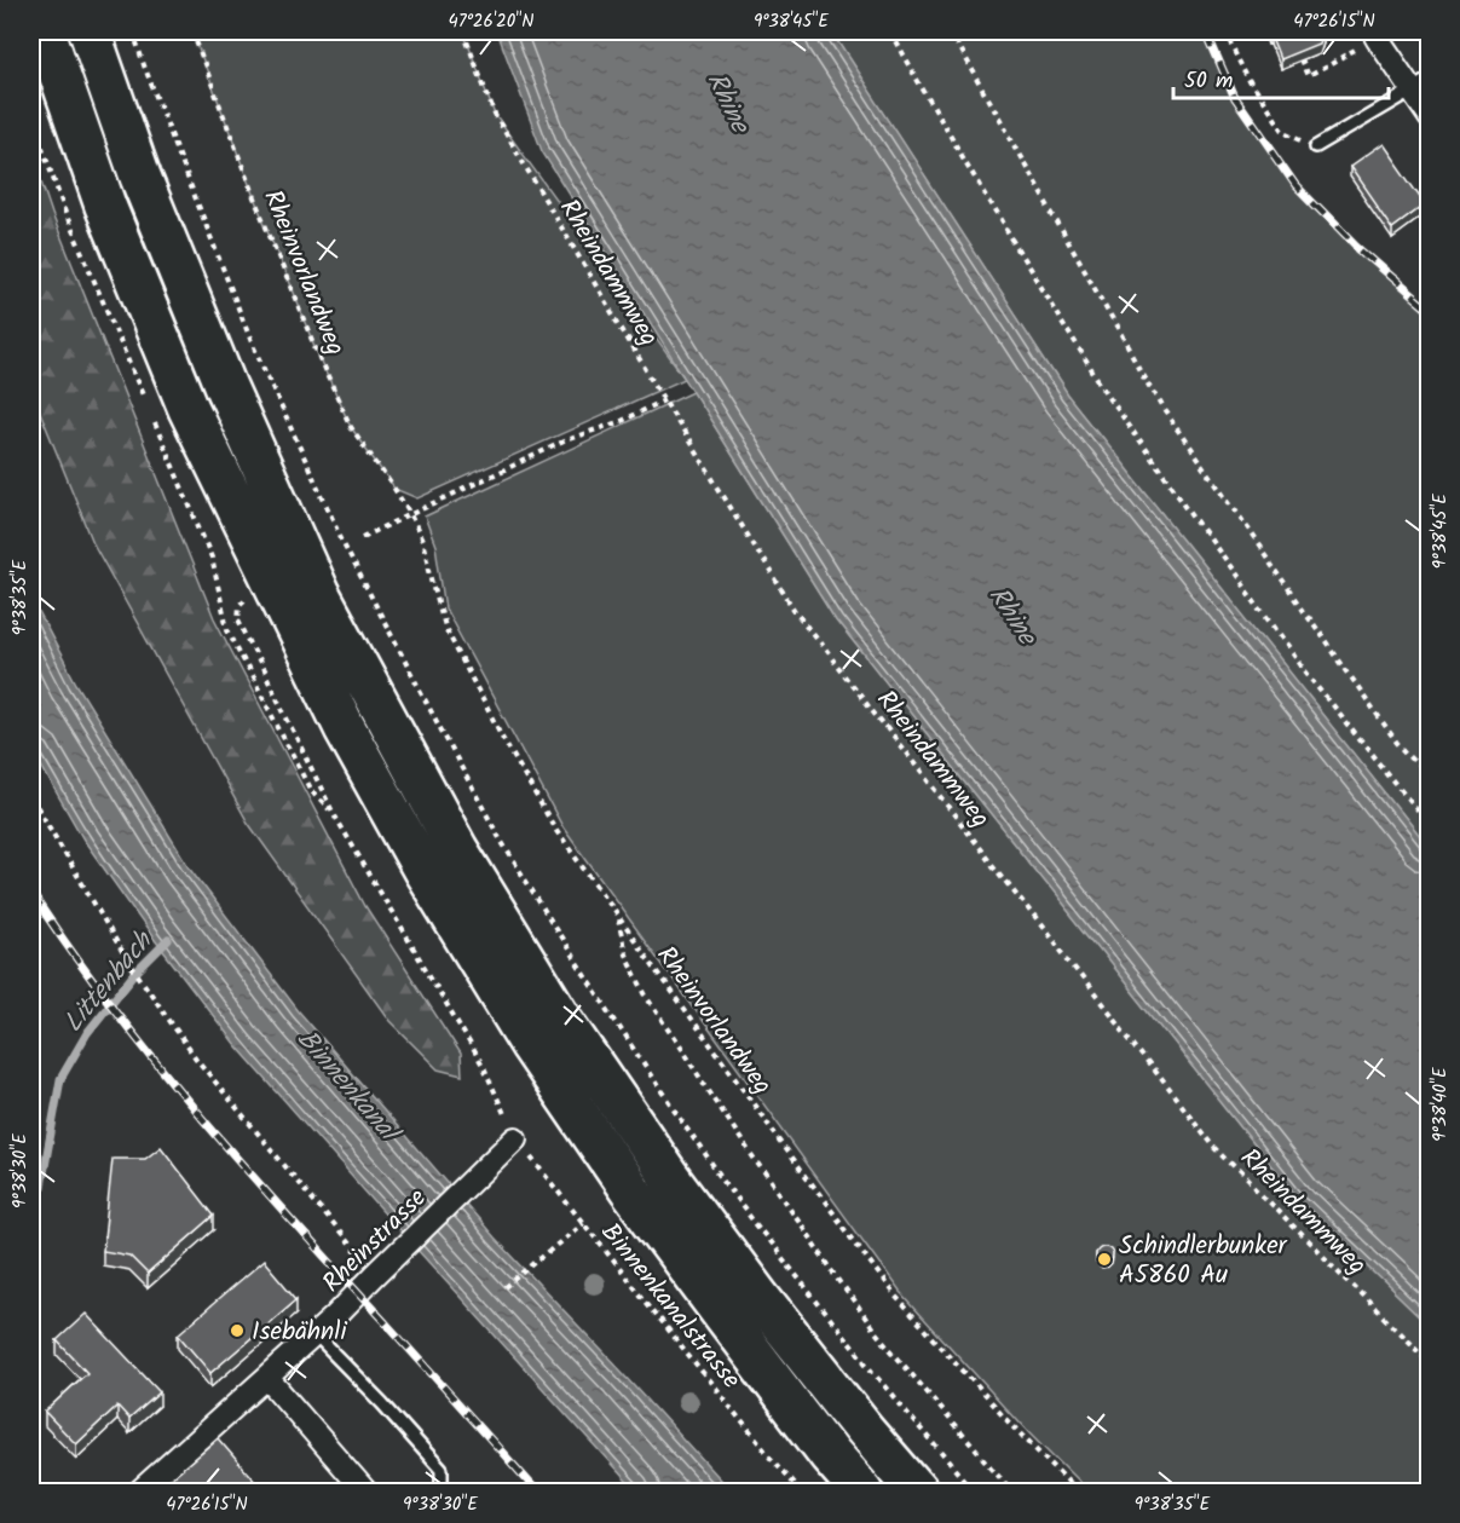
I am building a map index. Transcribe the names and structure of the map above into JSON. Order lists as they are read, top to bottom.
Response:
{
  "streets": {
    "street": ["Rheinstrasse"],
    "path": ["Rheinvorlandweg", "Rheindammweg", "Binnenkanalstrasse"]
  },
  "crossings": [
    ["Rheinstrasse", "Binnenkanalstrasse"]
  ],
  "water": ["Rhine", "Littenbach", "Binnenkanal"],
  "places": ["Schindlerbunker A5860 Au", "Isebähnli"],
  "scale_bar": "50 m",
  "coordinates": [
    "47°26'20\"N",
    "9°38'45\"E",
    "47°26'15\"N",
    "9°38'35\"E",
    "9°38'40\"E",
    "9°38'30\"E"
  ]
}
